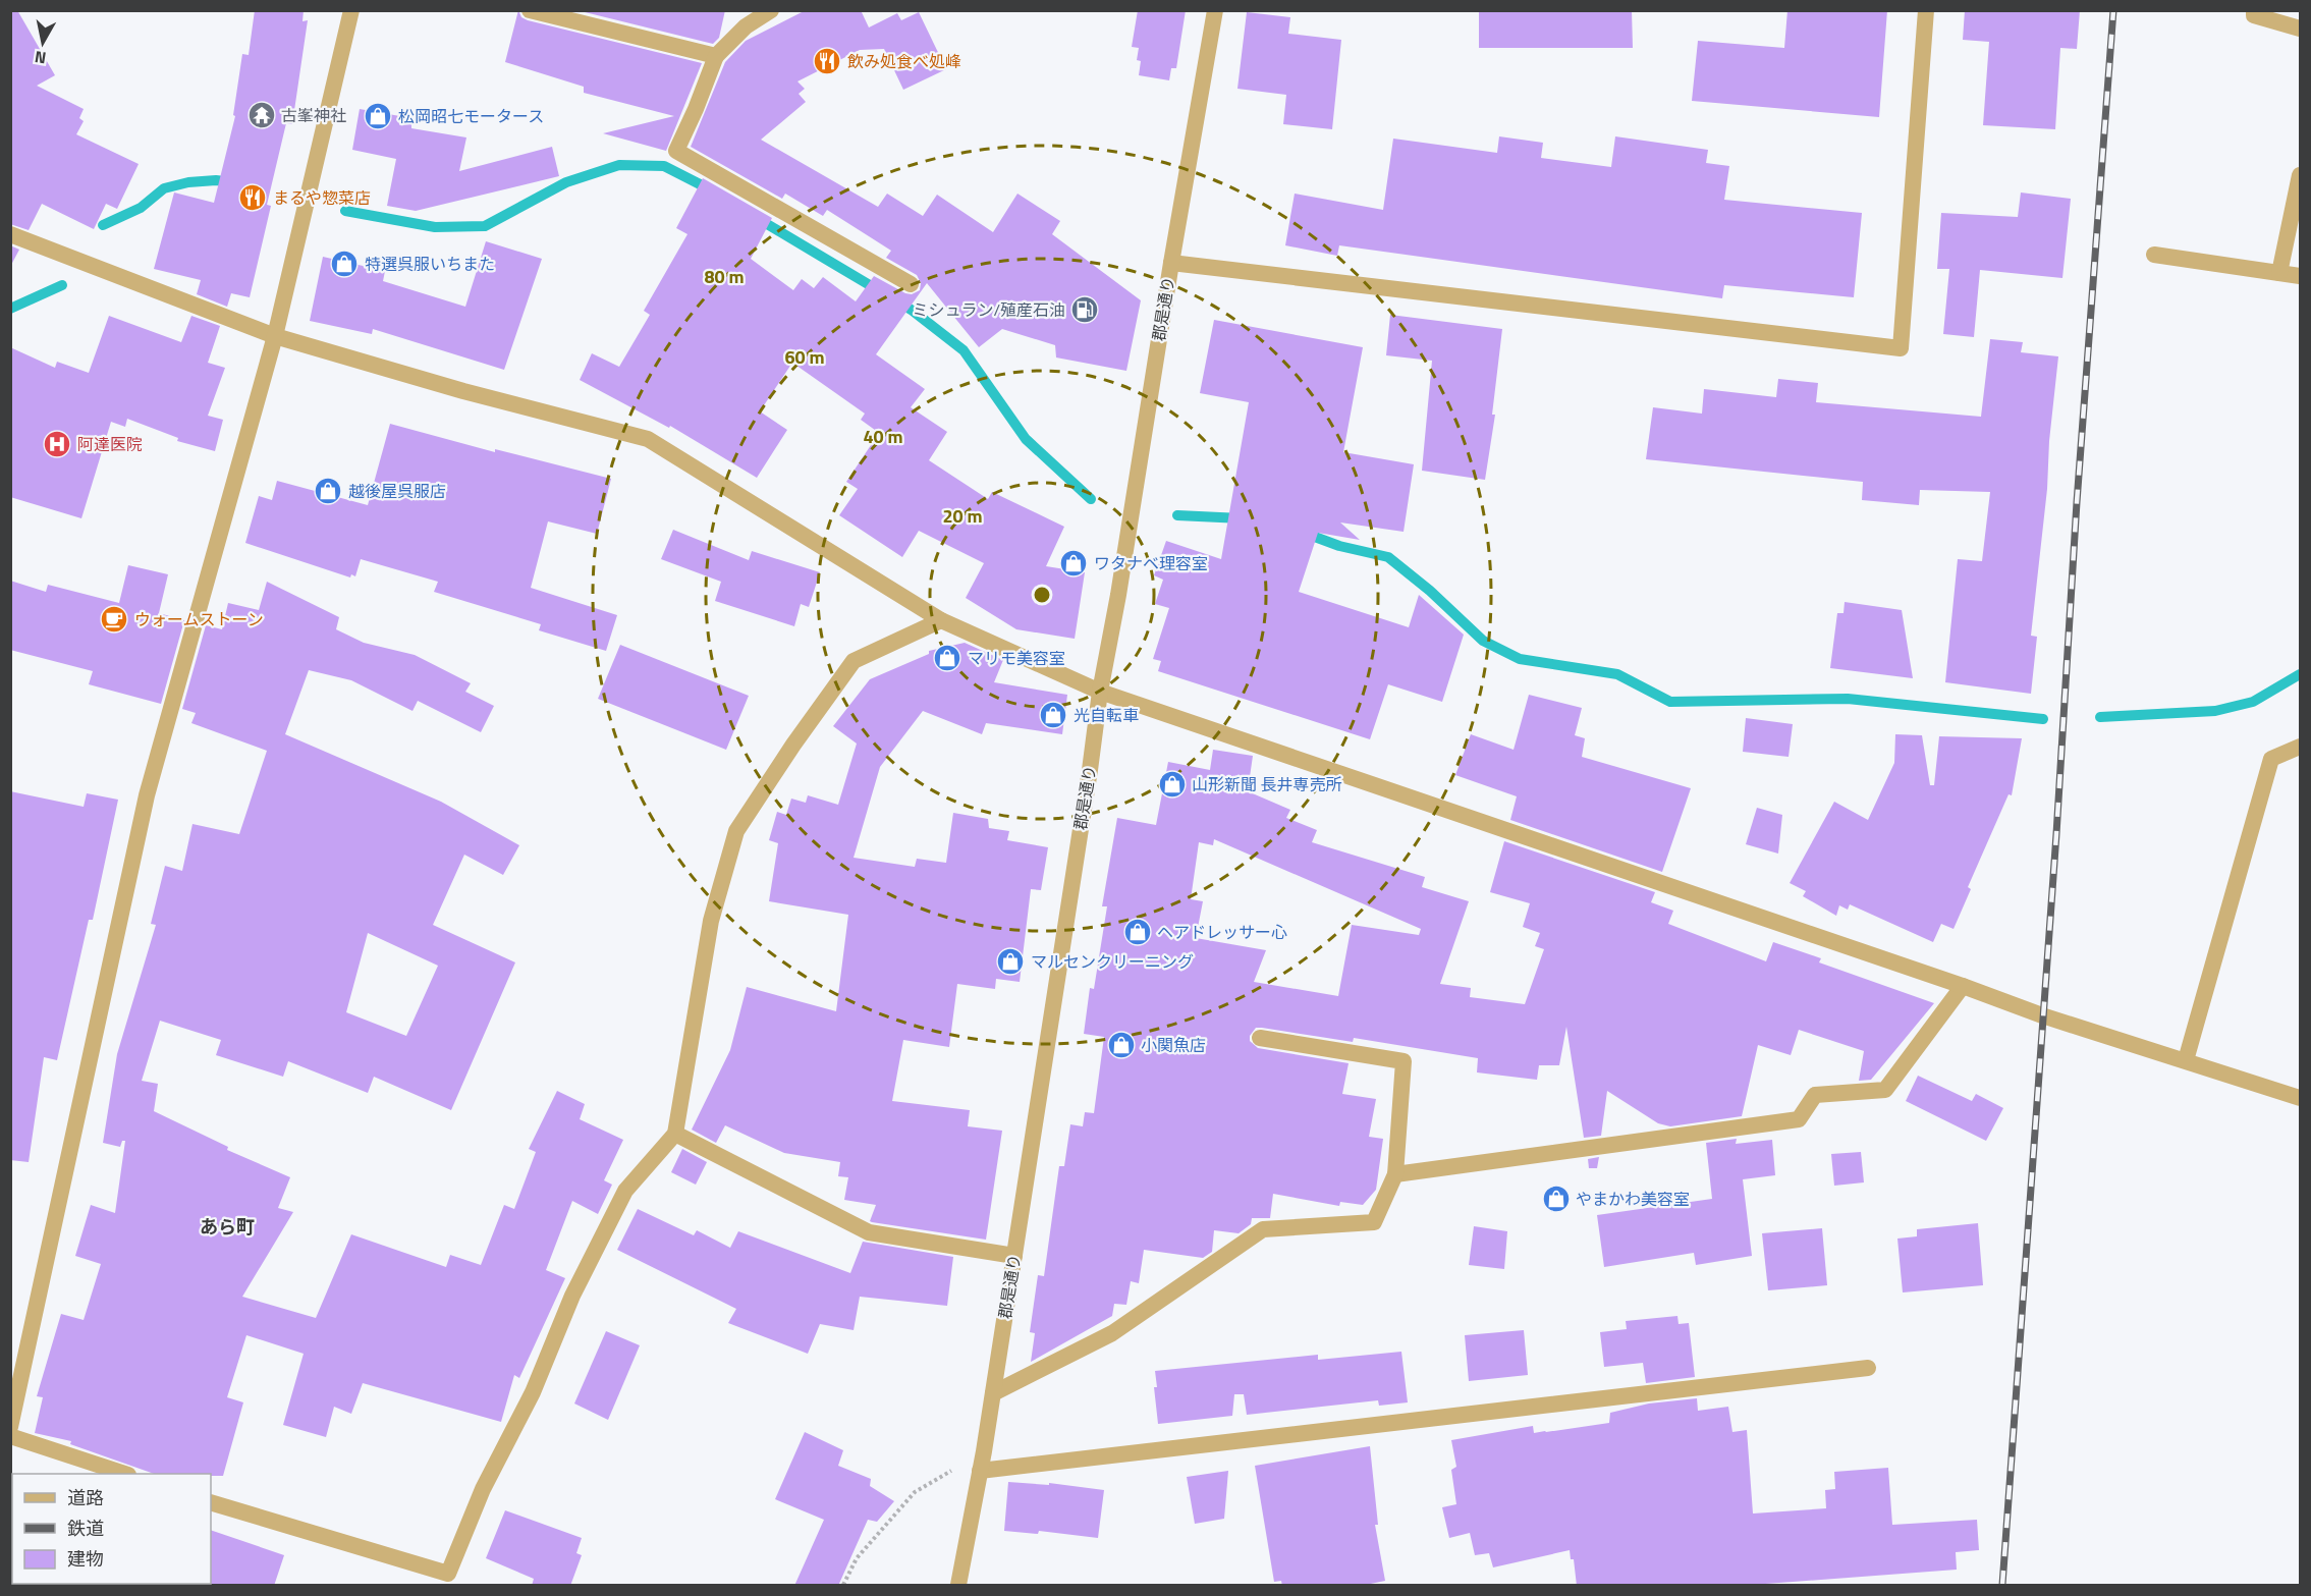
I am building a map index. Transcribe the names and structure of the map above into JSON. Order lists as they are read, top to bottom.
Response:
{
  "streets": {
    "street": ["郡是通り"]
  },
  "districts": ["あら町"],
  "places": {
    "restaurant": ["飲み処食べ処峰", "まるや惣菜店"],
    "temple": ["古峯神社"],
    "shop": [
      "松岡昭七モータース",
      "特選呉服いちまた",
      "越後屋呉服店",
      "ワタナベ理容室",
      "マリモ美容室",
      "光自転車",
      "山形新聞 長井専売所",
      "ヘアドレッサー心",
      "マルセンクリーニング",
      "小関魚店",
      "やまかわ美容室"
    ],
    "fuel station": ["ミシュラン/殖産石油"],
    "hospital": ["阿達医院"],
    "cafe": ["ウォームストーン"]
  },
  "legend": ["道路", "鉄道", "建物"],
  "north": "bottom",
  "rings": [
    "80 m",
    "60 m",
    "40 m",
    "20 m"
  ]
}
